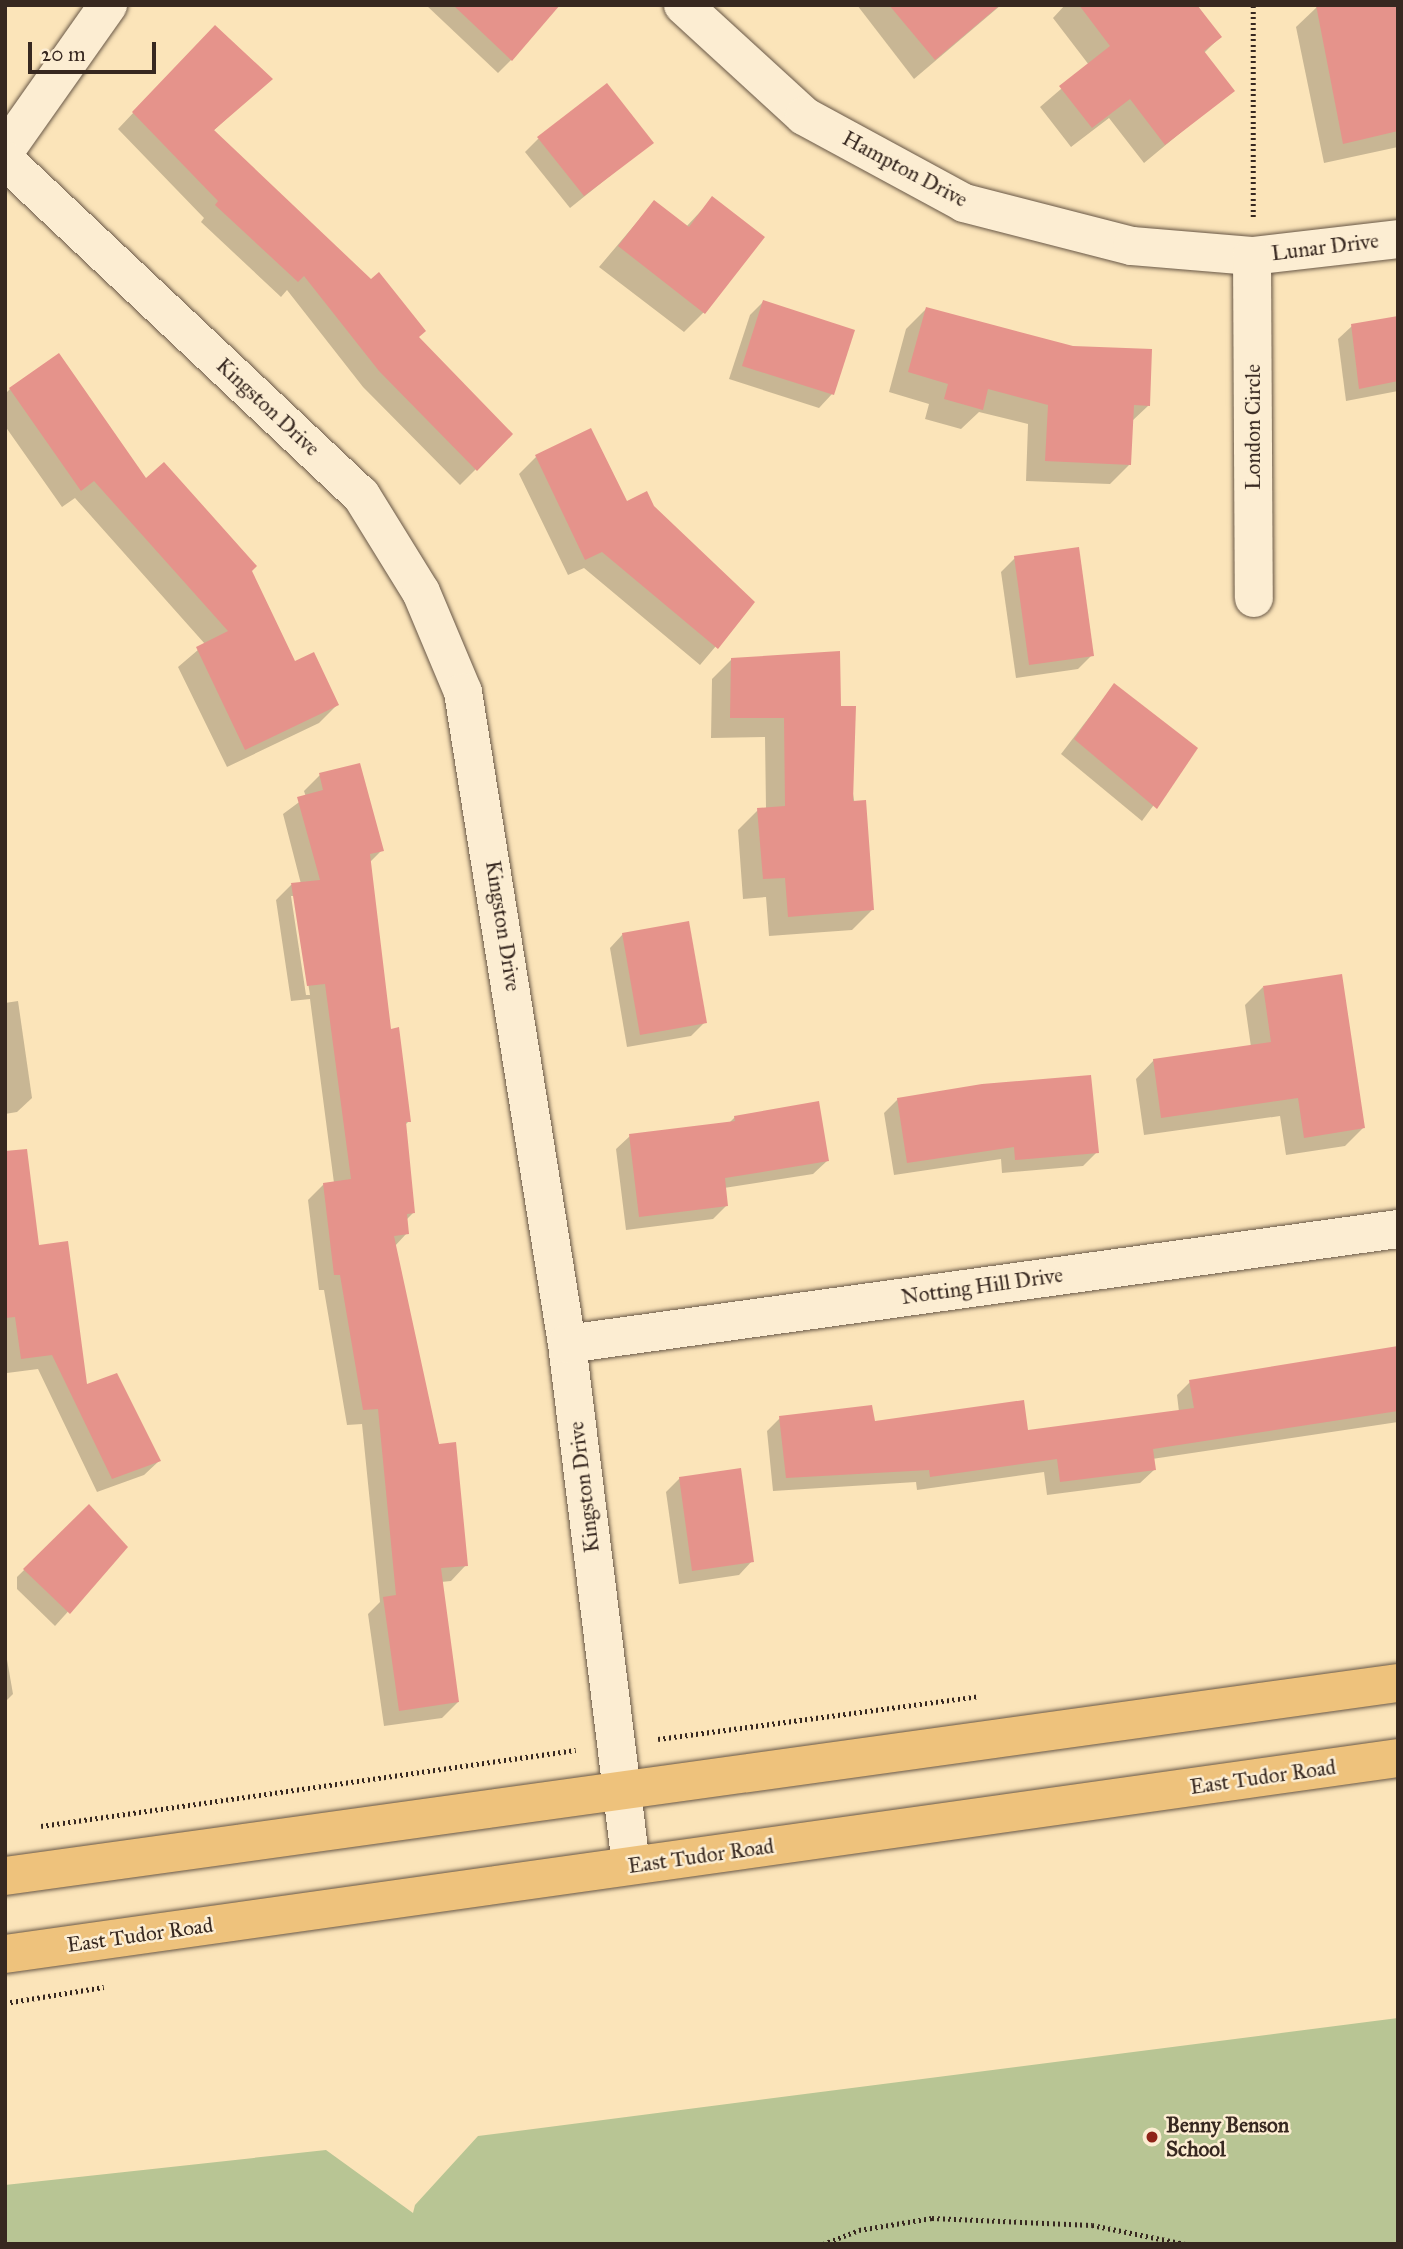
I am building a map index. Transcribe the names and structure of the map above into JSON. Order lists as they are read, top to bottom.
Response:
{
  "streets": {
    "main road": ["East Tudor Road"],
    "street": [
      "Hampton Drive",
      "Lunar Drive",
      "Kingston Drive",
      "London Circle",
      "Notting Hill Drive"
    ]
  },
  "crossings": [
    ["Hampton Drive", "Lunar Drive"],
    ["Hampton Drive", "London Circle"],
    ["Lunar Drive", "London Circle"],
    ["Kingston Drive", "Notting Hill Drive"],
    ["Kingston Drive", "East Tudor Road"]
  ],
  "places": ["Benny Benson School"],
  "scale_bar": "20 m"
}
